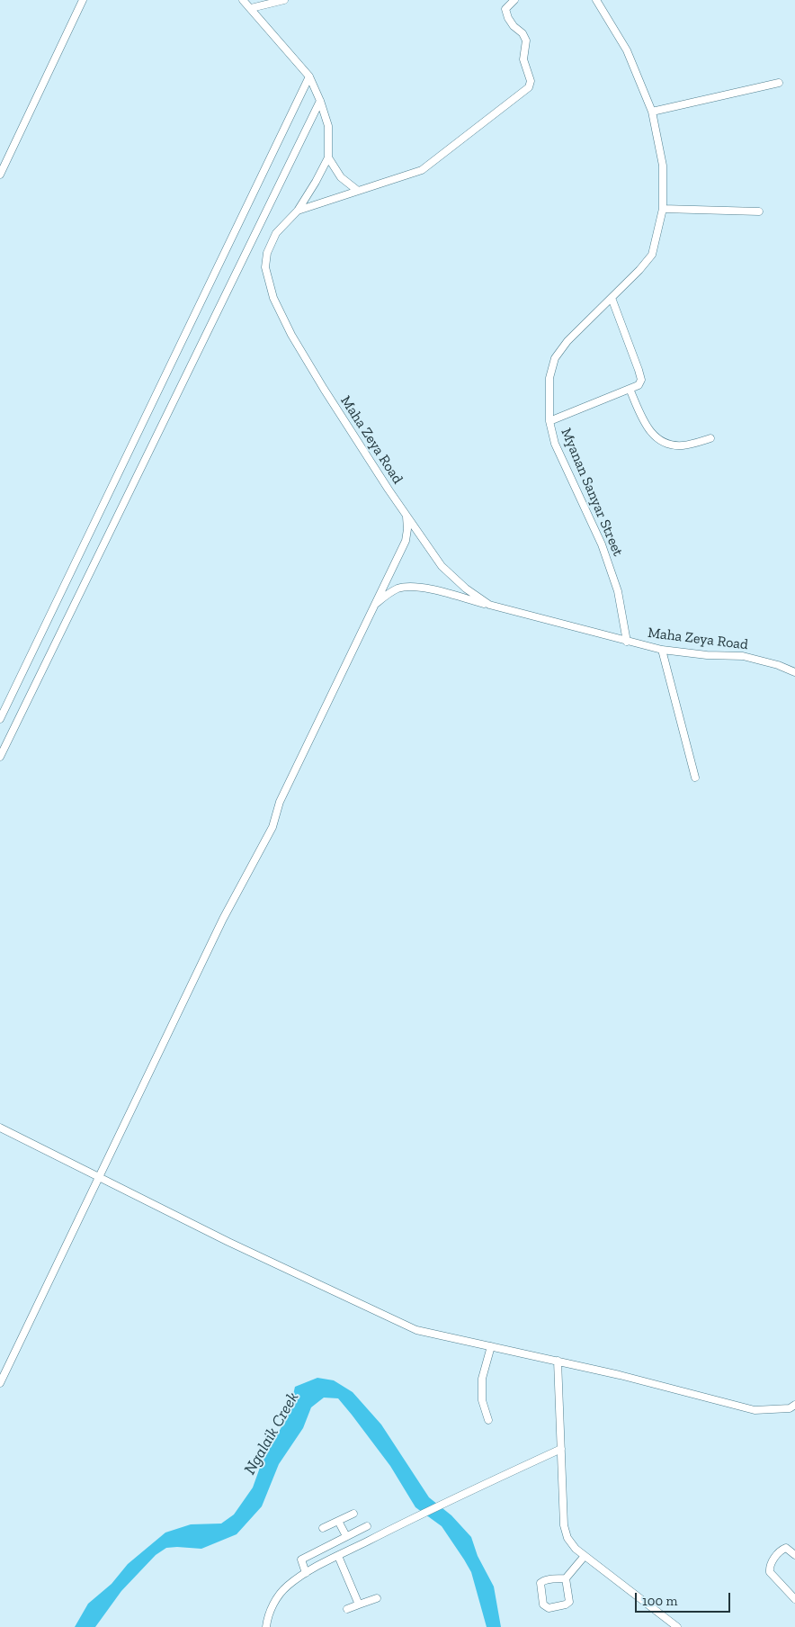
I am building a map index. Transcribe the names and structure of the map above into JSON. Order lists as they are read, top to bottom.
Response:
{
  "streets": {
    "street": ["Maha Zeya Road", "Myanan Sanyar Street"]
  },
  "crossings": [
    ["Maha Zeya Road", "Myanan Sanyar Street"]
  ],
  "water": ["Ngalaik Creek"],
  "scale_bar": "100 m"
}
